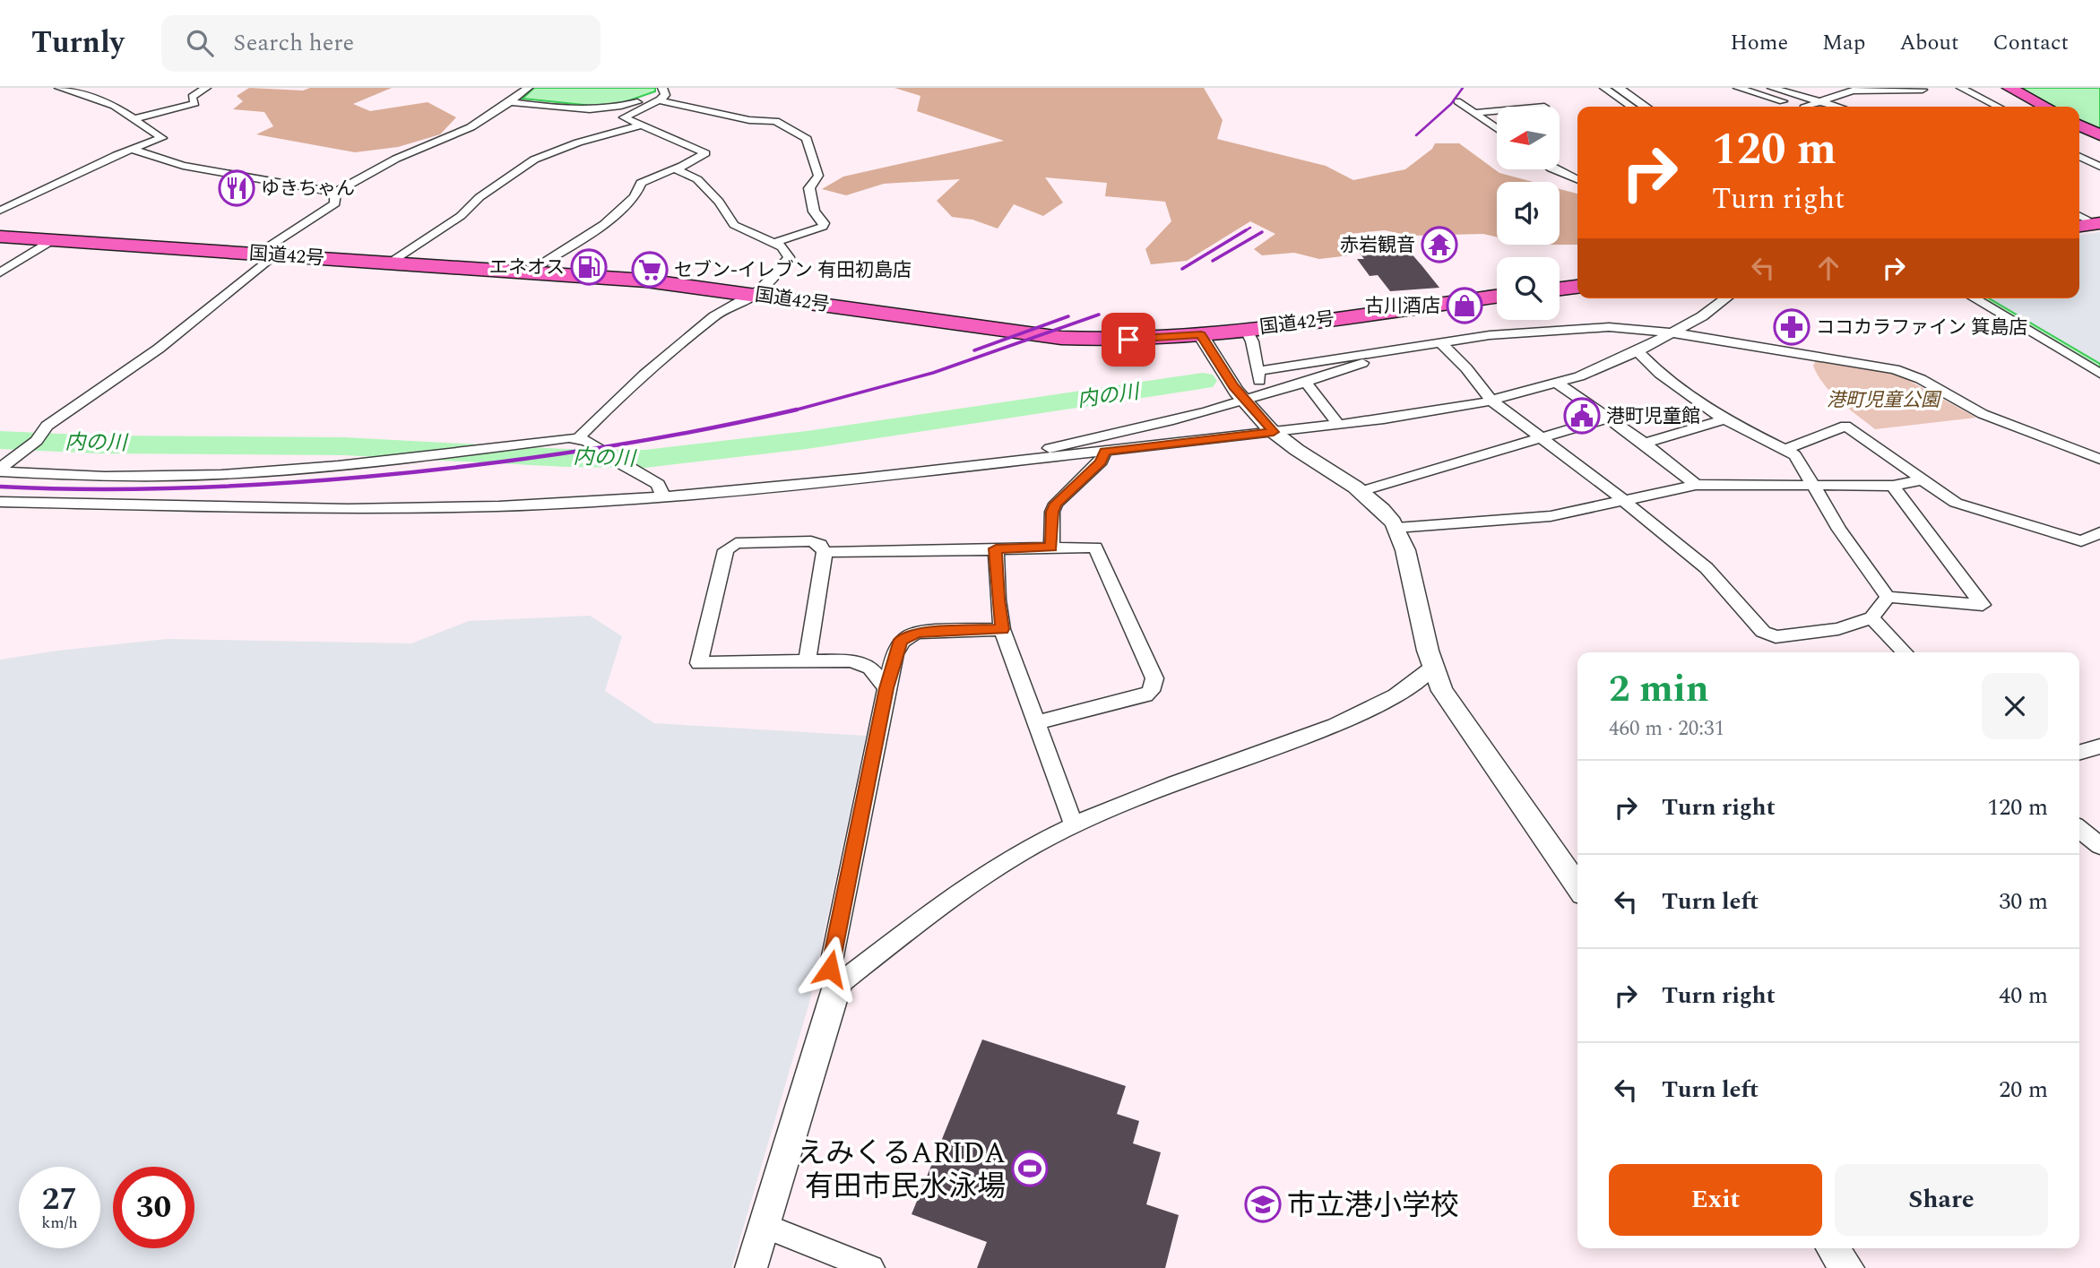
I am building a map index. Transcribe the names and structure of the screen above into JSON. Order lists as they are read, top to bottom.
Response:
{
  "streets": {
    "highway": ["国道42号"]
  },
  "water": ["内の川"],
  "parks": ["港町児童公園"],
  "places": {
    "restaurant": ["ゆきちゃん"],
    "temple": ["赤岩観音"],
    "fuel station": ["エネオス"],
    "supermarket": ["セブン-イレブン 有田初島店"],
    "shop": ["古川酒店"],
    "pharmacy": ["ココカラファイン 箕島店"],
    "public building": ["港町児童館"],
    "sports": ["えみくるARIDA 有田市民水泳場"],
    "school or university": ["市立港小学校"]
  },
  "north": "left",
  "page": {
    "header": "Turnly",
    "search": "Search here",
    "nav": [
      "Home",
      "Map",
      "About",
      "Contact"
    ],
    "turn": ["120 m", "Turn right"],
    "heading": ["2 min", "460 m · 20:31"],
    "list": [
      {
        "name": "Turn right",
        "value": "120 m"
      },
      {
        "name": "Turn left",
        "value": "30 m"
      },
      {
        "name": "Turn right",
        "value": "40 m"
      },
      {
        "name": "Turn left",
        "value": "20 m"
      }
    ],
    "buttons": ["Exit", "Share"],
    "speed": "27 km/h",
    "limit": "30"
  }
}
